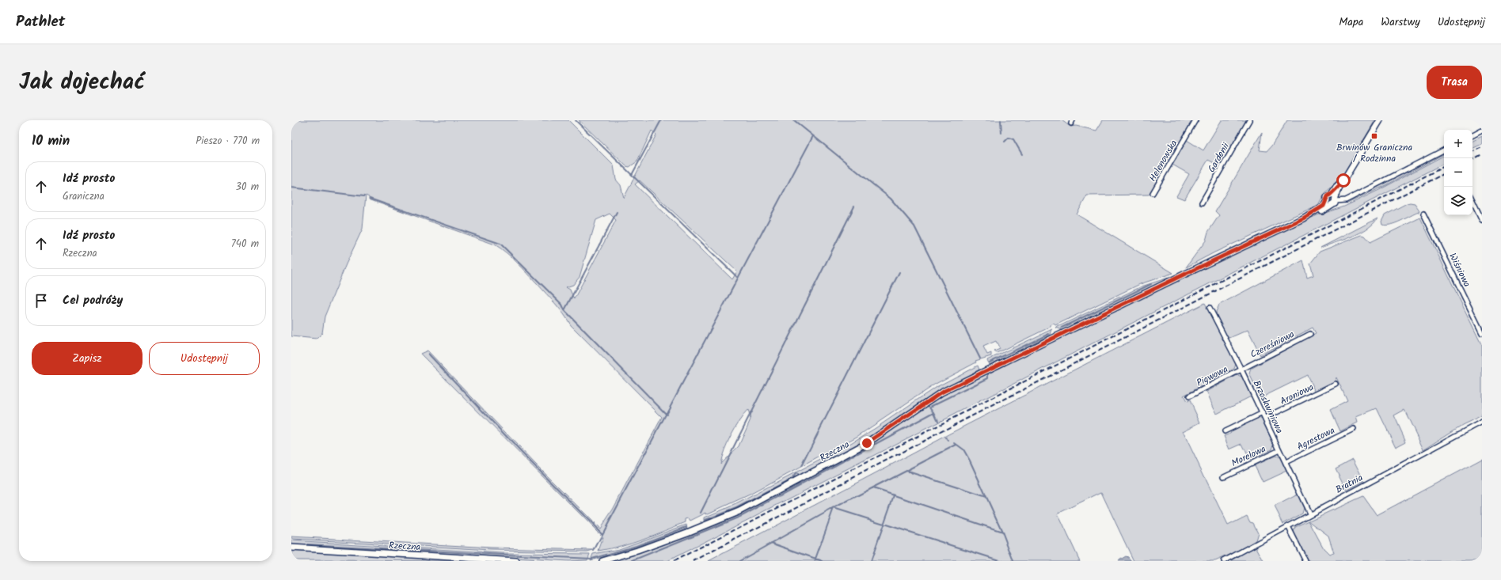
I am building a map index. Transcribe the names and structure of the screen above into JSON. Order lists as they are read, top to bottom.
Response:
{
  "streets": {
    "street": [
      "Gardenii",
      "Helenowska",
      "Wiśniowa",
      "Czereśniowa",
      "Pigwowa",
      "Aroniowa",
      "Brzoskwiniowa",
      "Agrestowa",
      "Rzeczna",
      "Morelowa",
      "Bratnia"
    ]
  },
  "crossings": [
    ["Czereśniowa", "Pigwowa"],
    ["Czereśniowa", "Brzoskwiniowa"],
    ["Pigwowa", "Brzoskwiniowa"],
    ["Aroniowa", "Brzoskwiniowa"],
    ["Brzoskwiniowa", "Agrestowa"],
    ["Brzoskwiniowa", "Morelowa"],
    ["Brzoskwiniowa", "Bratnia"]
  ],
  "places": {
    "transit": ["Brwinów Graniczna / Rodzinna"]
  },
  "page": {
    "header": "Pathlet",
    "nav": ["Mapa", "Warstwy", "Udostępnij"],
    "title": "Jak dojechać",
    "buttons": [
      "Trasa",
      ["Zapisz", "Udostępnij"]
    ],
    "heading": ["10 min", "Pieszo · 770 m"],
    "map_buttons": ["+", "−"],
    "list": [
      ["Idź prosto", "Graniczna", "30 m"],
      ["Idź prosto", "Rzeczna", "740 m"],
      "Cel podróży"
    ]
  }
}
